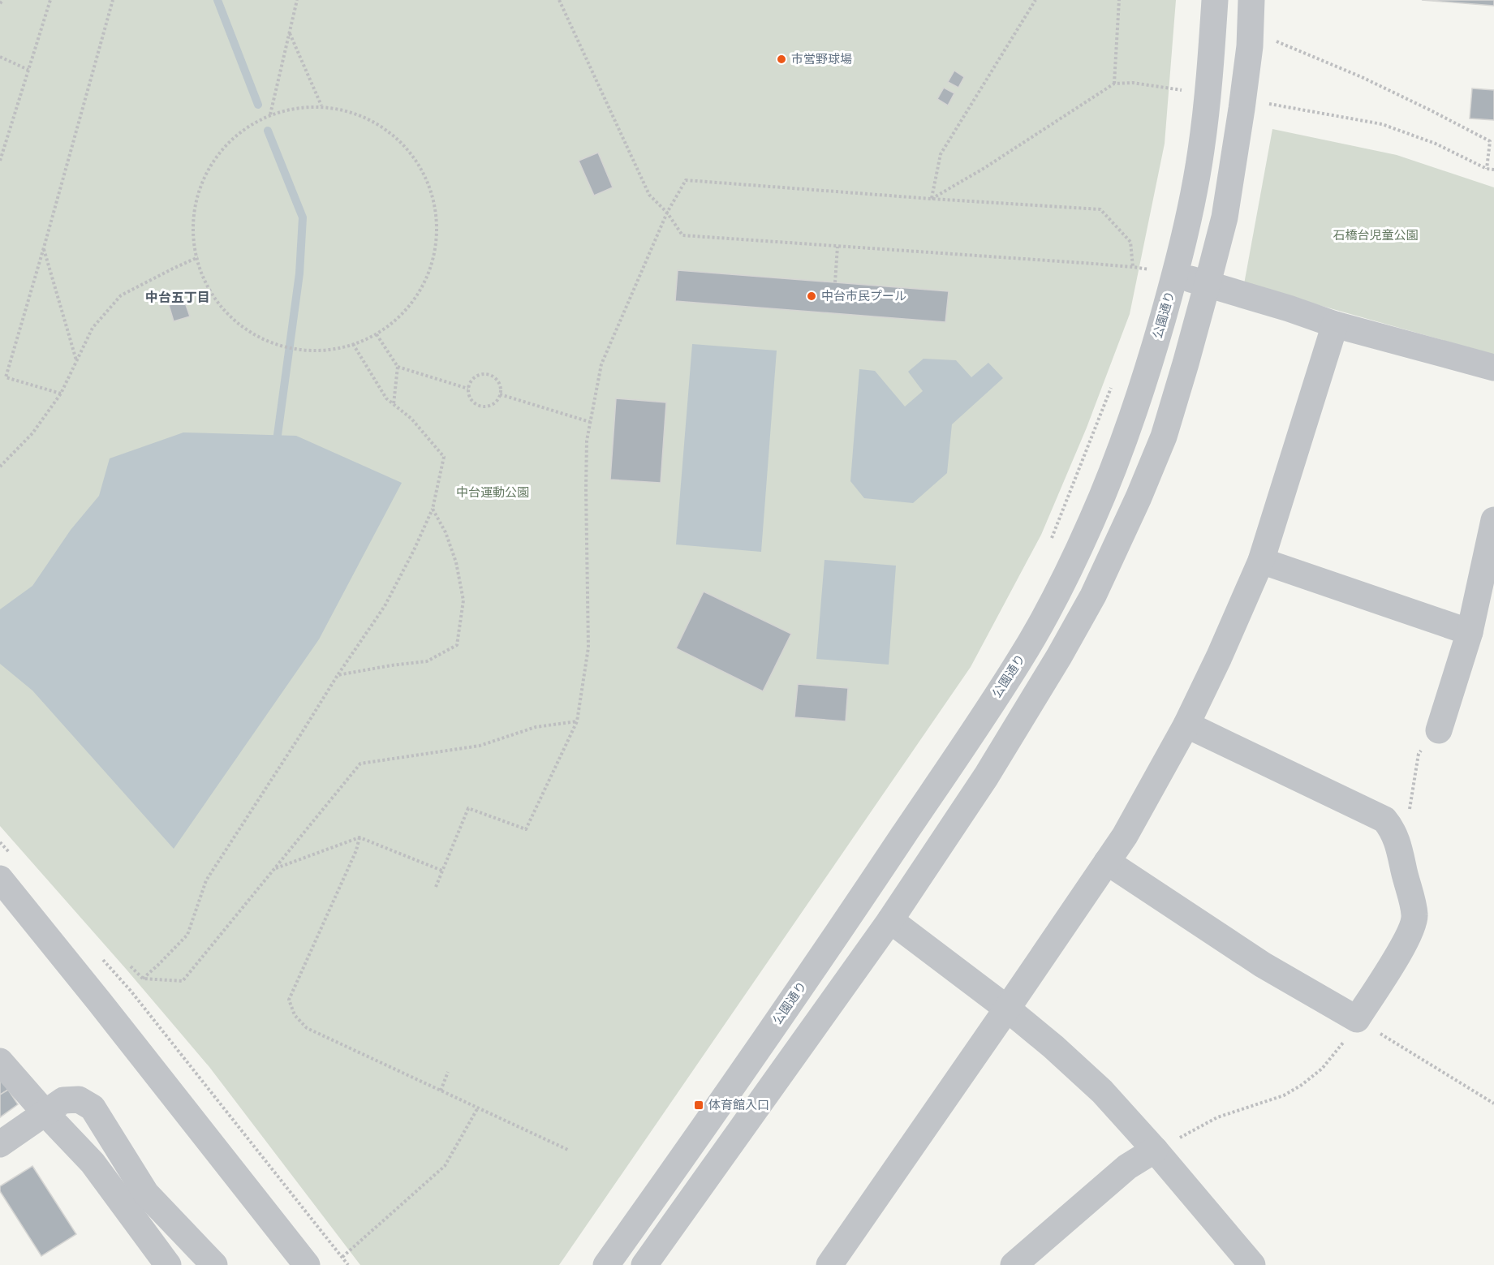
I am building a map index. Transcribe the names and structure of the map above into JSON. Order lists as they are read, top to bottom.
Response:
{
  "streets": {
    "street": ["公園通り"]
  },
  "districts": ["中台五丁目"],
  "parks": ["石橋台児童公園", "中台運動公園"],
  "places": {
    "other": ["市営野球場", "中台市民プール"],
    "transit": ["体育館入口"]
  }
}
